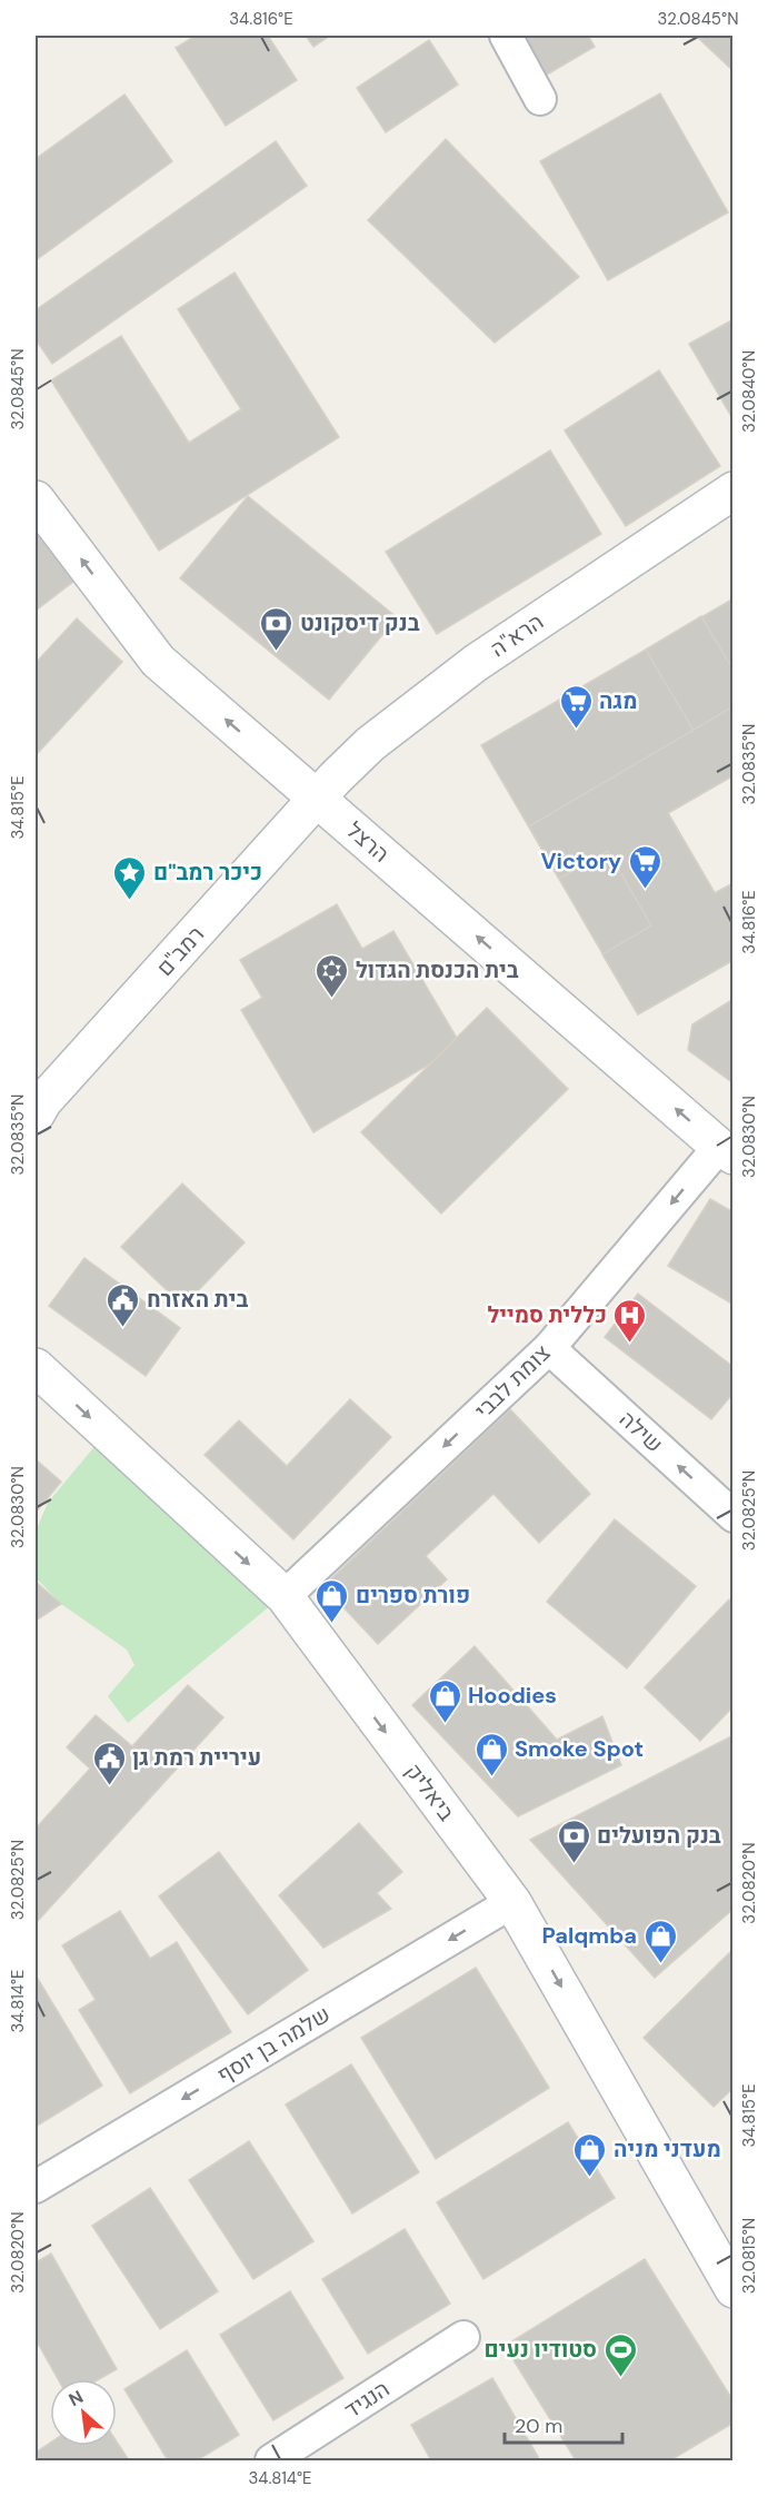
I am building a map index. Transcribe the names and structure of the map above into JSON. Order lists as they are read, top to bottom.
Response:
{
  "streets": {
    "street": [
      "הרא\"ה",
      "הרצל",
      "רמב\"ם",
      "צומת לבבי",
      "שילה",
      "ביאליק",
      "שלמה בן יוסף",
      "הנגיד"
    ]
  },
  "crossings": [
    ["הרא\"ה", "הרצל"],
    ["הרא\"ה", "רמב\"ם"],
    ["הרצל", "רמב\"ם"],
    ["הרצל", "צומת לבבי"],
    ["צומת לבבי", "שילה"],
    ["צומת לבבי", "ביאליק"],
    ["ביאליק", "שלמה בן יוסף"]
  ],
  "one_way": [
    "הרצל",
    "צומת לבבי",
    "שילה",
    "ביאליק",
    "שלמה בן יוסף"
  ],
  "places": {
    "bank": ["בנק דיסקונט", "בנק הפועלים"],
    "supermarket": ["מגה", "Victory"],
    "place": ["כיכר רמב\"ם"],
    "synagogue": ["בית הכנסת הגדול"],
    "public building": ["בית האזרח", "עיריית רמת גן"],
    "hospital": ["כללית סמייל"],
    "shop": [
      "פורת ספרים",
      "Hoodies",
      "Smoke Spot",
      "Palqmba",
      "מעדני מניה"
    ],
    "sports": ["סטודיו נעים"]
  },
  "scale_bar": "20 m",
  "north": "top left",
  "coordinates": [
    "34.816°E",
    "32.0845°N",
    "32.0840°N",
    "32.0835°N",
    "34.815°E",
    "32.0830°N",
    "32.0825°N",
    "32.0820°N",
    "34.814°E",
    "32.0815°N"
  ]
}
